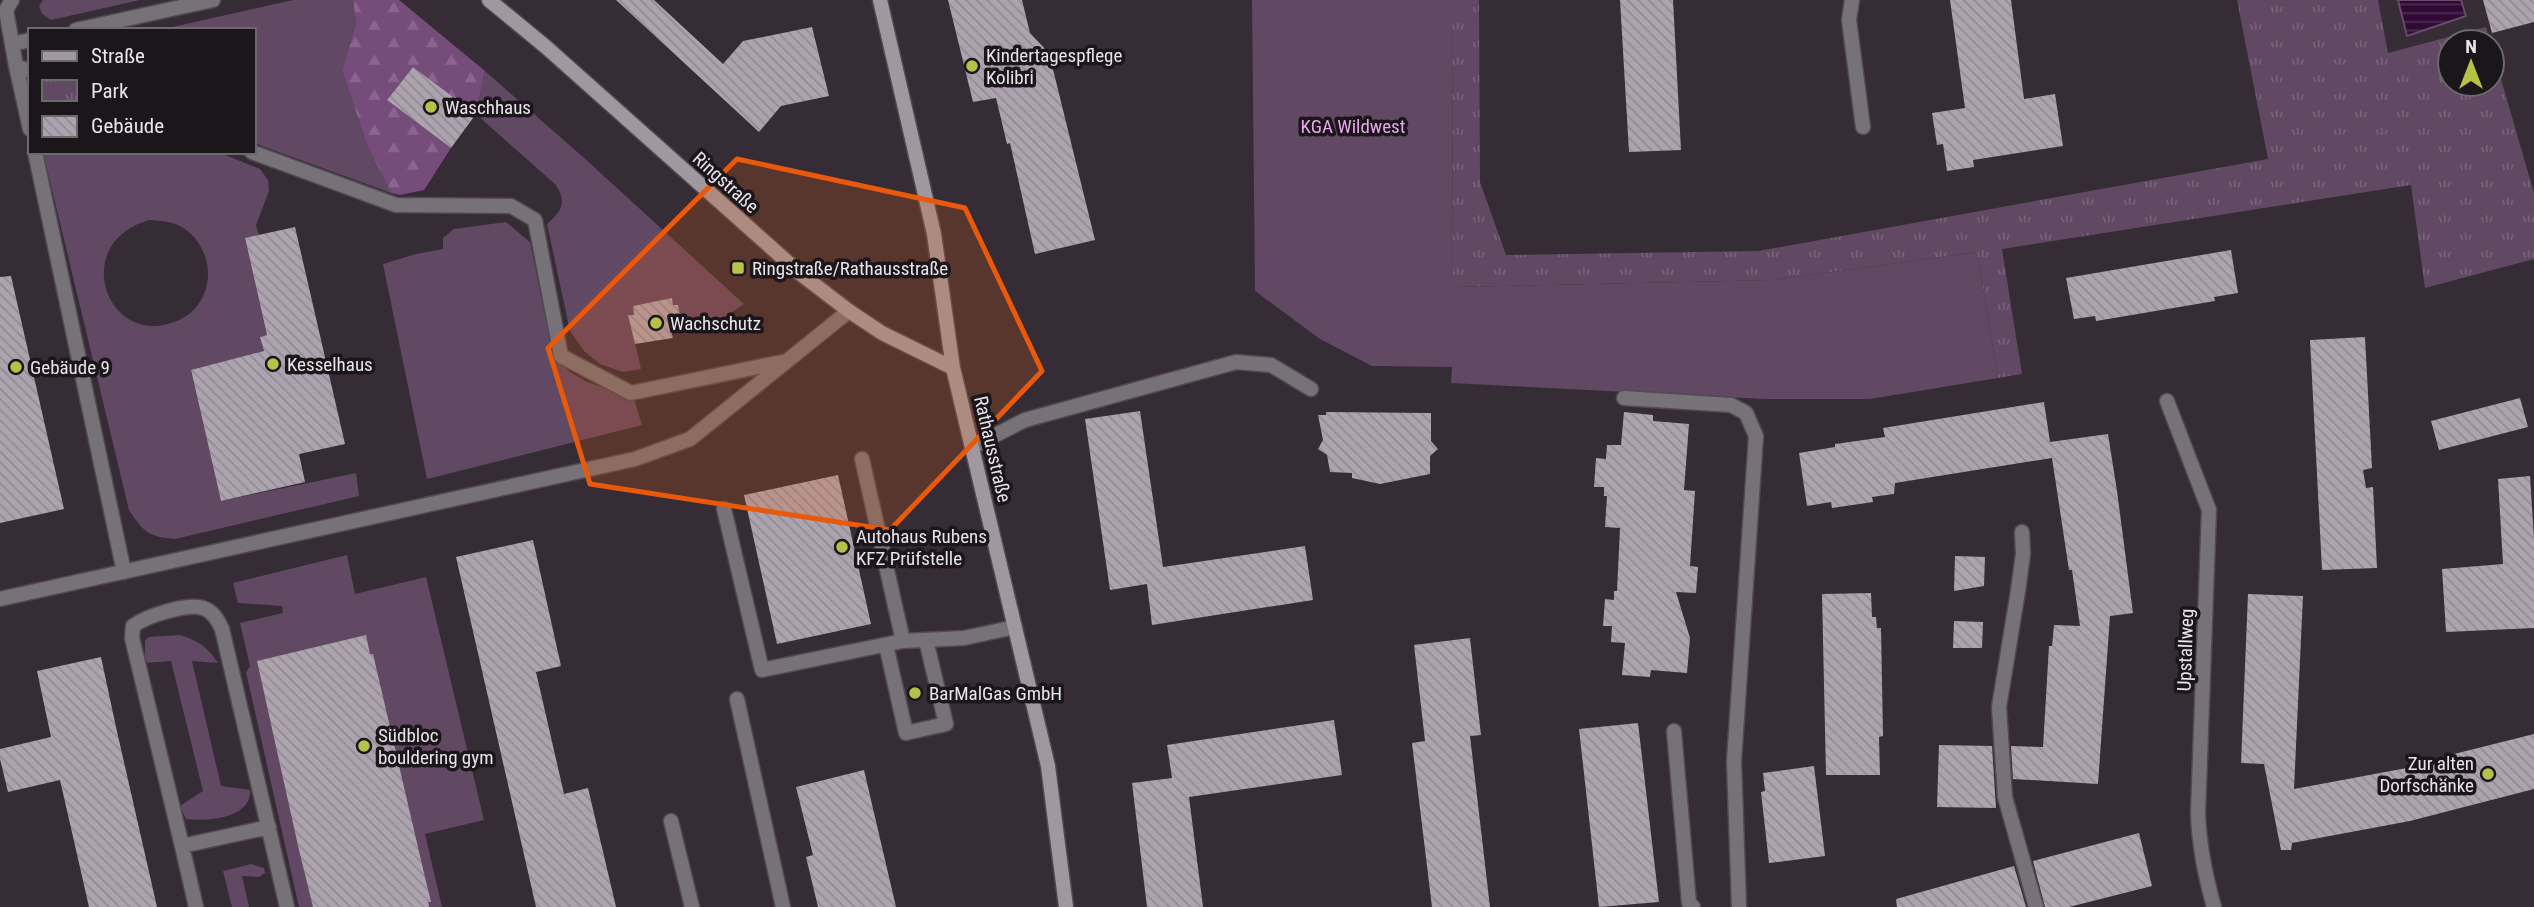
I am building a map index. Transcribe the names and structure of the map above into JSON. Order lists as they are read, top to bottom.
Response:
{
  "streets": {
    "main road": ["Ringstraße", "Rathausstraße"],
    "street": ["Upstallweg"]
  },
  "crossings": [
    ["Ringstraße", "Rathausstraße"]
  ],
  "parks": ["KGA Wildwest"],
  "places": {
    "other": [
      "Kindertagespflege Kolibri",
      "Waschhaus",
      "Wachschutz",
      "Kesselhaus",
      "Gebäude 9",
      "Autohaus Rubens KFZ Prüfstelle",
      "BarMalGas GmbH",
      "Südbloc bouldering gym",
      "Zur alten Dorfschänke"
    ],
    "transit": ["Ringstraße/Rathausstraße"]
  },
  "legend": ["Straße", "Park", "Gebäude"],
  "north": "top"
}
